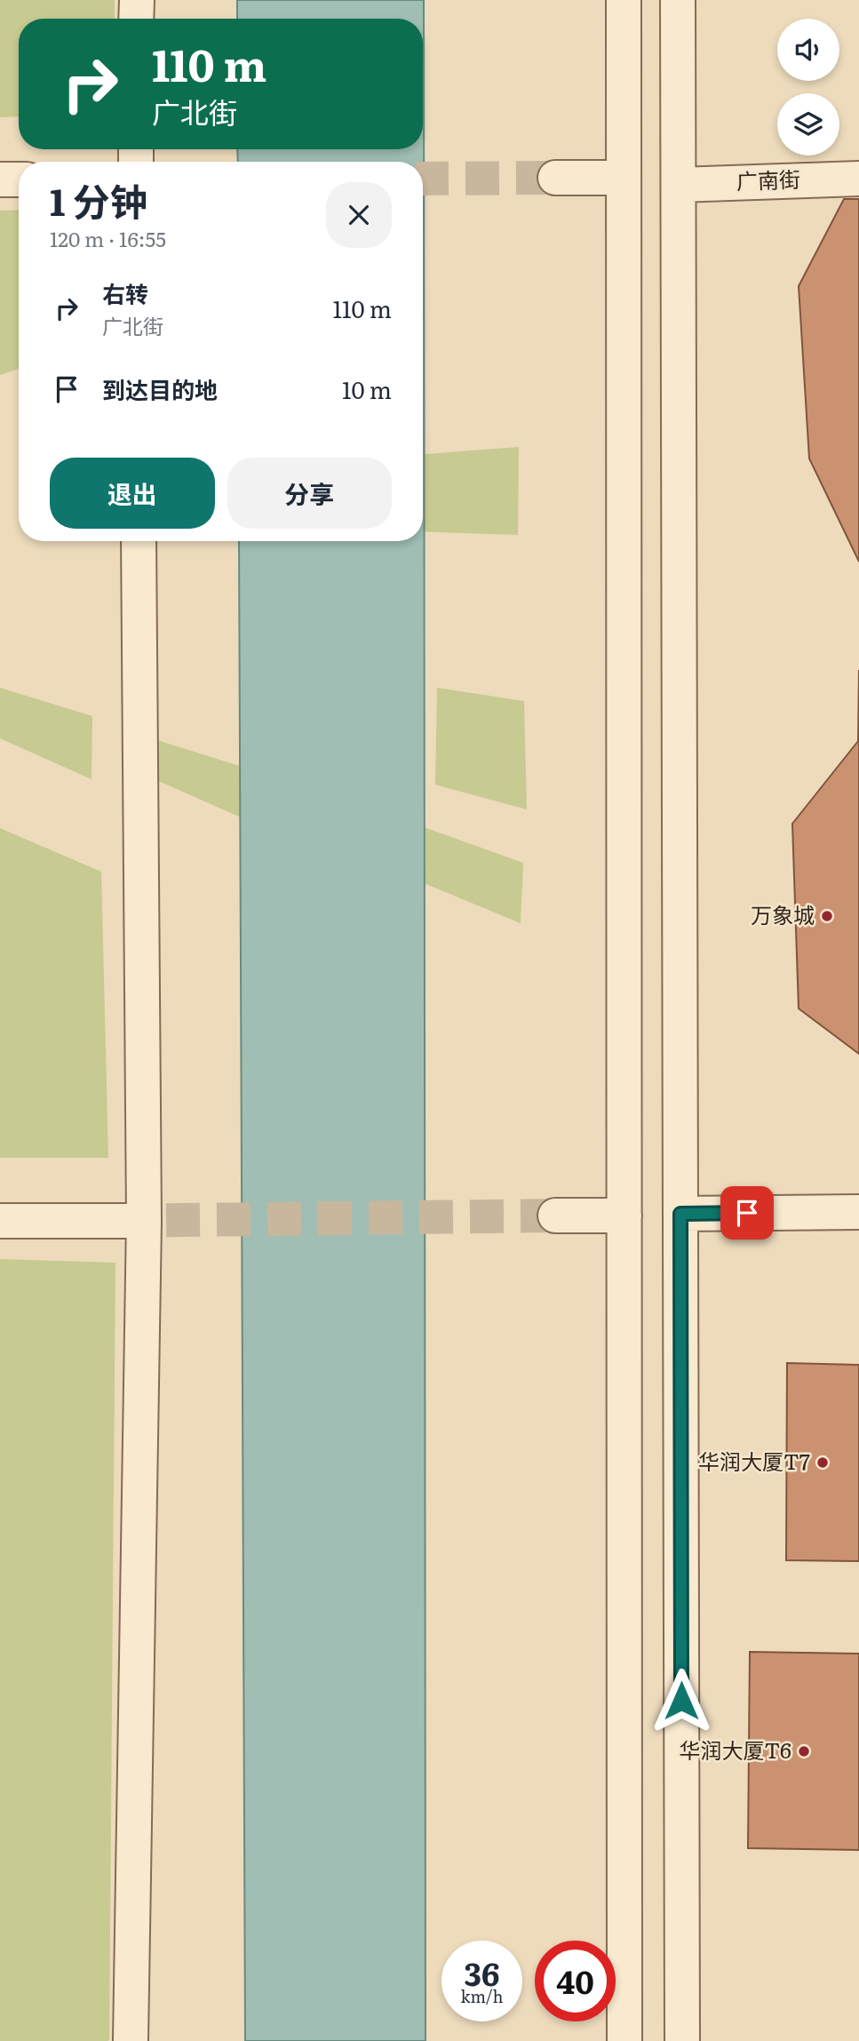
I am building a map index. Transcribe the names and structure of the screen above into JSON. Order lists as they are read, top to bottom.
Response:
{
  "streets": {
    "street": ["广南街"]
  },
  "places": ["万象城", "华润大厦T7", "华润大厦T6"],
  "page": {
    "turn": ["110 m", "广北街"],
    "heading": ["1 分钟", "120 m · 16:55"],
    "list": [
      {
        "name": "右转",
        "note": "广北街",
        "value": "110 m"
      },
      {
        "name": "到达目的地",
        "value": "10 m"
      }
    ],
    "buttons": ["退出", "分享"],
    "speed": "36 km/h",
    "limit": "40"
  }
}
